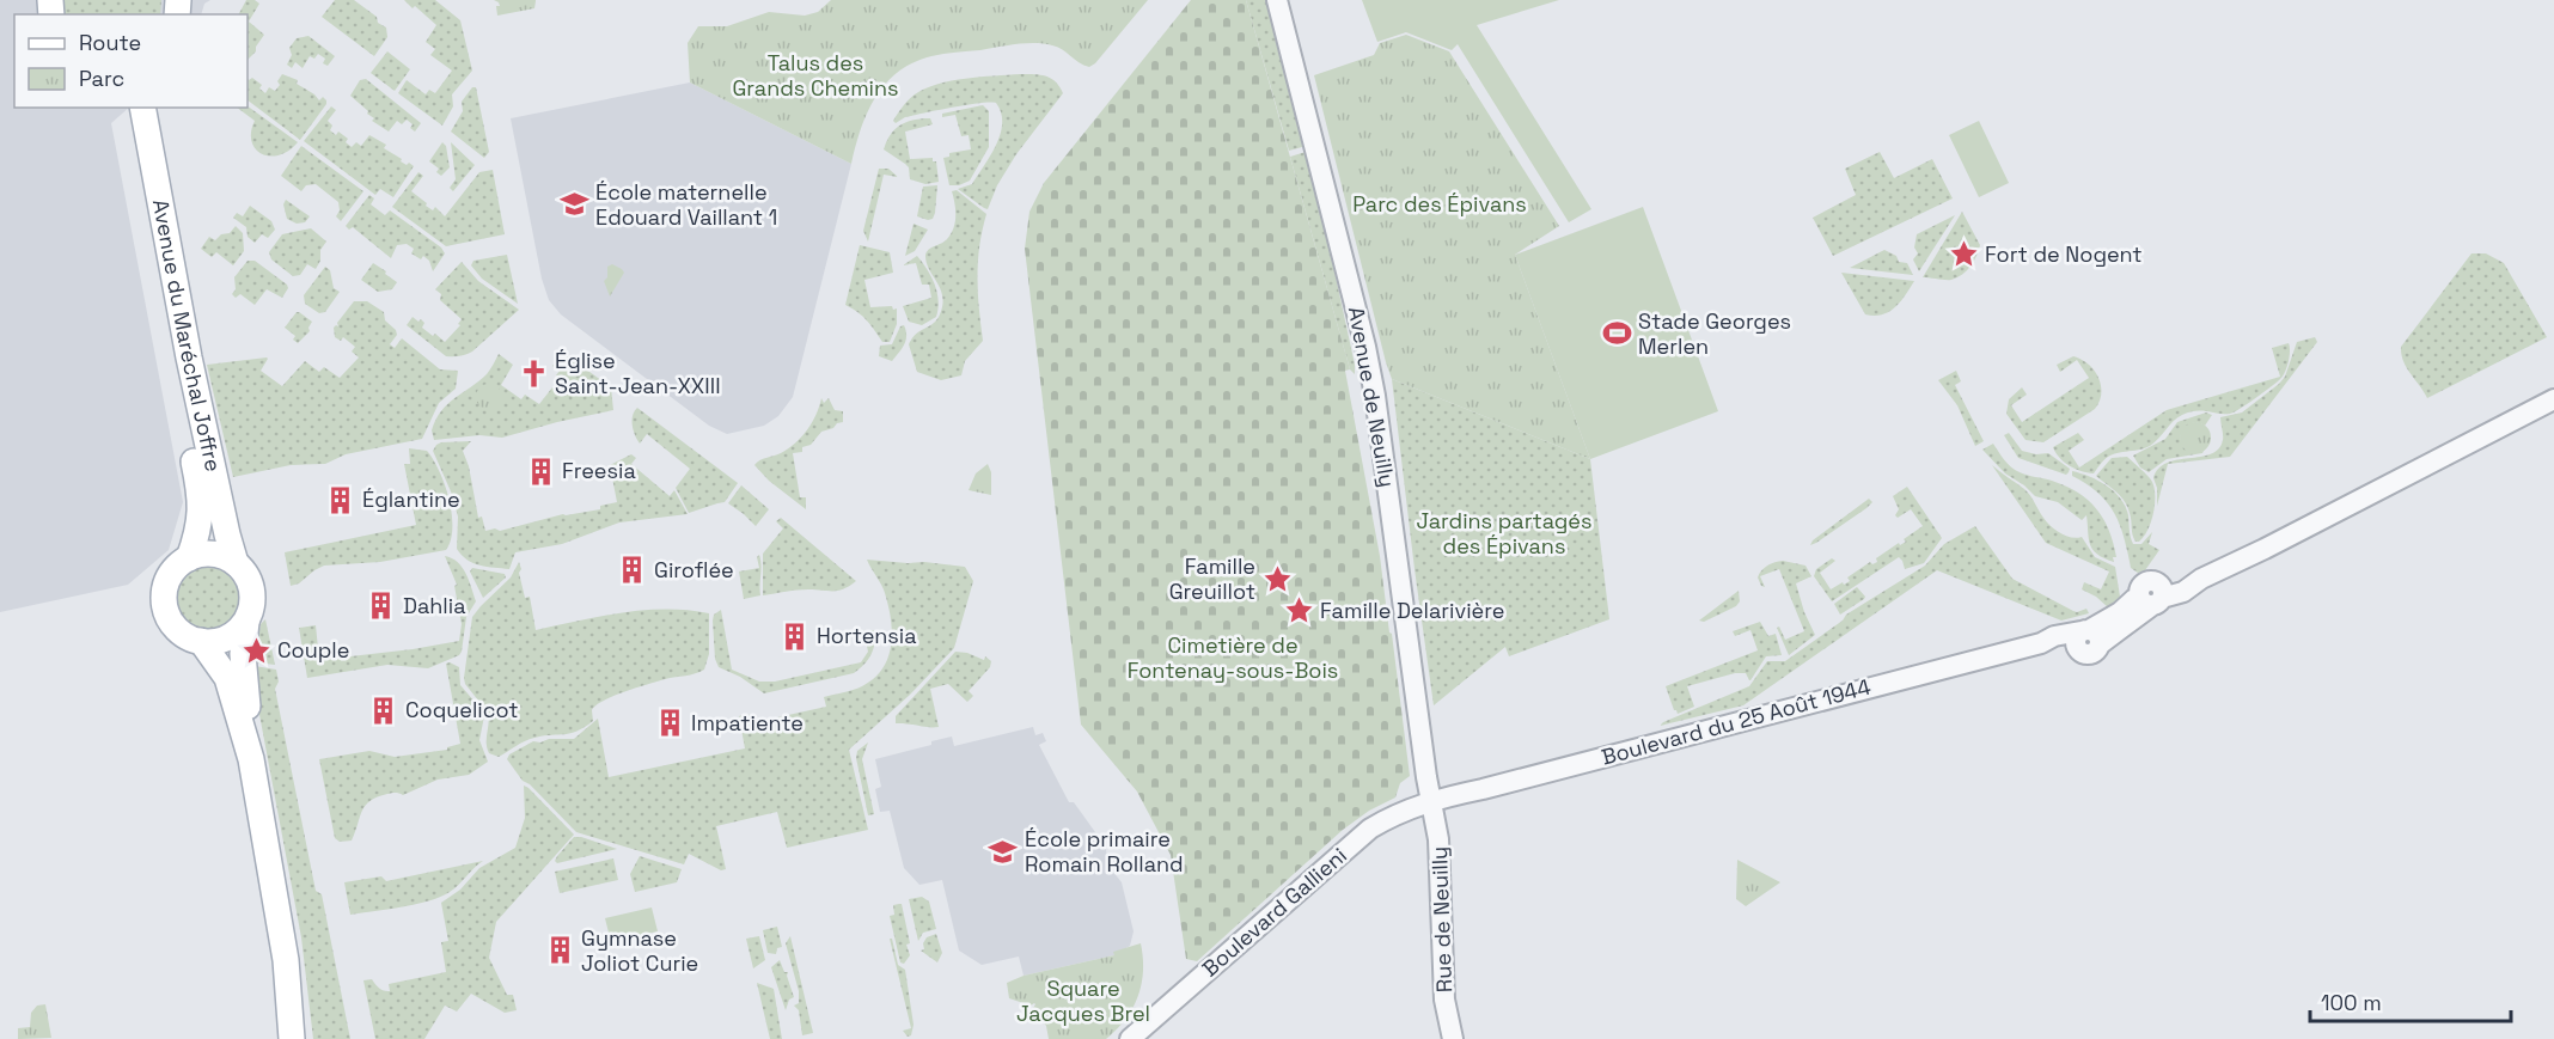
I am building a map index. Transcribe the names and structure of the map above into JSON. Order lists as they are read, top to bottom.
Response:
{
  "streets": {
    "main road": ["Avenue du Maréchal Joffre"],
    "street": [
      "Avenue de Neuilly",
      "Boulevard du 25 Août 1944",
      "Boulevard Gallieni",
      "Rue de Neuilly"
    ]
  },
  "crossings": [
    ["Avenue de Neuilly", "Boulevard du 25 Août 1944"],
    ["Avenue de Neuilly", "Boulevard Gallieni"],
    ["Avenue de Neuilly", "Rue de Neuilly"],
    ["Boulevard du 25 Août 1944", "Boulevard Gallieni"],
    ["Boulevard du 25 Août 1944", "Rue de Neuilly"],
    ["Boulevard Gallieni", "Rue de Neuilly"]
  ],
  "parks": [
    "Talus des Grands Chemins",
    "Parc des Épivans",
    "Jardins partagés des Épivans",
    "Cimetière de Fontenay-sous-Bois",
    "Square Jacques Brel"
  ],
  "places": {
    "school or university": ["École maternelle Edouard Vaillant 1", "École primaire Romain Rolland"],
    "place": [
      "Fort de Nogent",
      "Famille Greuillot",
      "Famille Delarivière",
      "Couple"
    ],
    "sports": ["Stade Georges Merlen"],
    "church": ["Église Saint-Jean-XXIII"],
    "building": [
      "Freesia",
      "Églantine",
      "Giroflée",
      "Dahlia",
      "Hortensia",
      "Coquelicot",
      "Impatiente",
      "Gymnase Joliot Curie"
    ]
  },
  "legend": ["Route", "Parc"],
  "scale_bar": "100 m"
}
